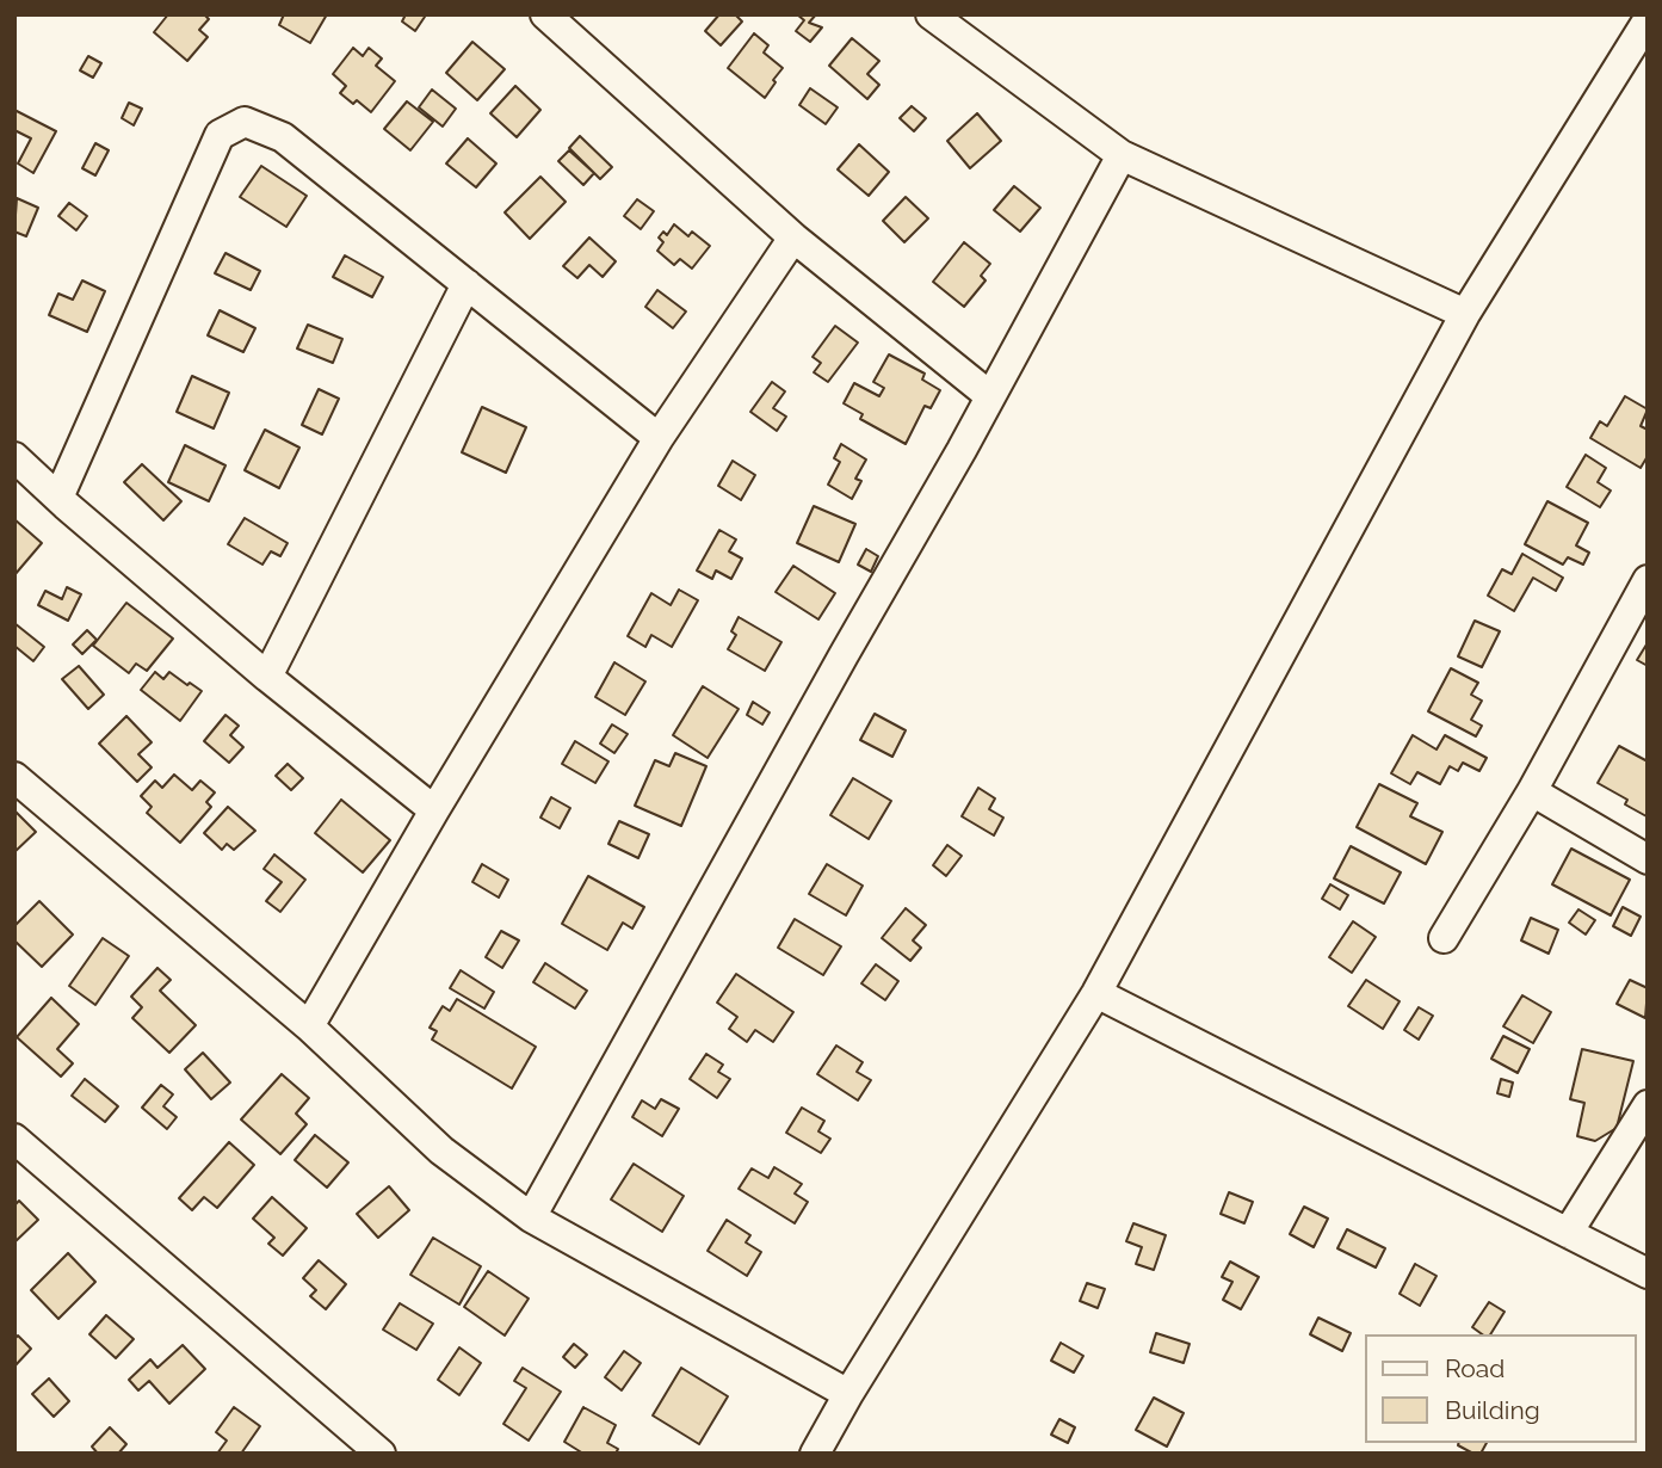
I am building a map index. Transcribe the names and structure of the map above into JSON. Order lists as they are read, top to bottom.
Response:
{
  "legend": ["Road", "Building"]
}
